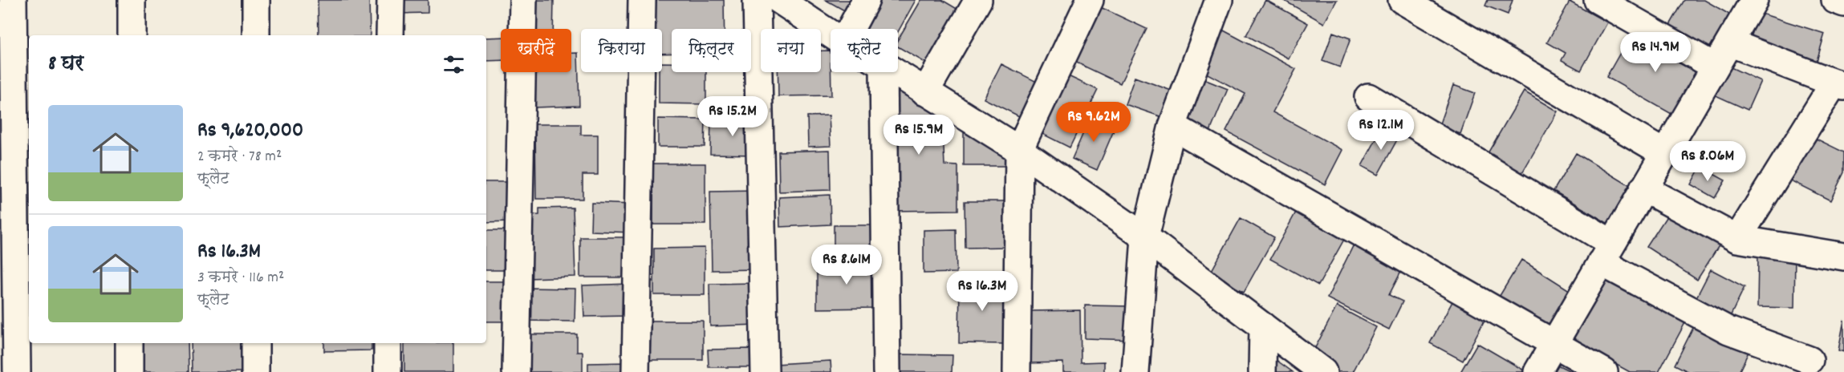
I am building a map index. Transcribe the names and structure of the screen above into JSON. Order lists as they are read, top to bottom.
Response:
{
  "page": {
    "chip": [
      "खरीदें",
      "किराया",
      "फ़िल्टर",
      "नया",
      "फ़्लैट"
    ],
    "price": [
      "Rs 14.9M",
      "Rs 15.2M",
      "Rs 9.62M",
      "Rs 12.1M",
      "Rs 15.9M",
      "Rs 8.06M",
      "Rs 8.61M",
      "Rs 16.3M"
    ],
    "heading": "8 घर",
    "list": [
      {
        "name": "Rs 9,620,000",
        "note": "2 कमरे · 78 m² · फ़्लैट"
      },
      {
        "name": "Rs 16.3M",
        "note": "3 कमरे · 116 m² · फ़्लैट"
      }
    ]
  }
}
